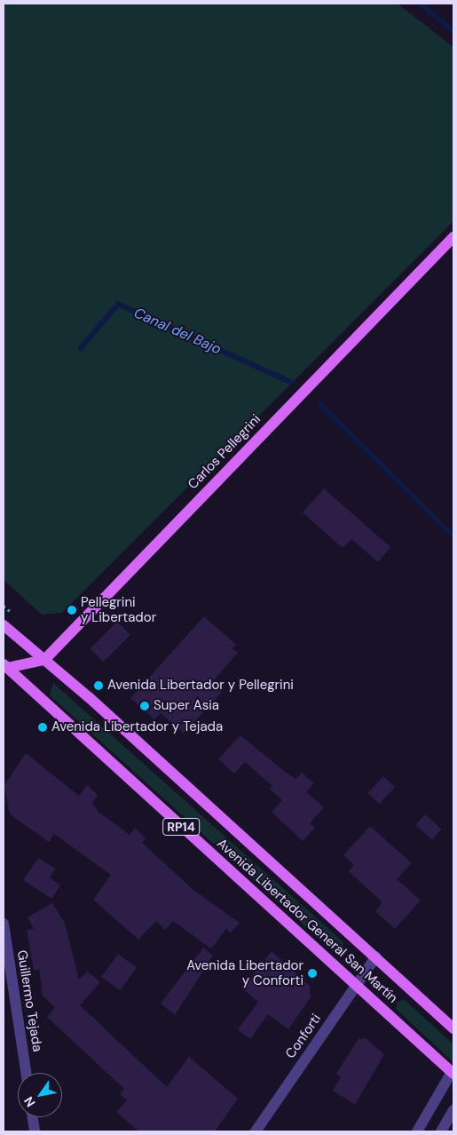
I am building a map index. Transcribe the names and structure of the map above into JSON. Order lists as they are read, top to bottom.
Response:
{
  "streets": {
    "main road": ["Carlos Pellegrini", "RP14", "Avenida Libertador General San Martín"],
    "street": ["Guillermo Tejada", "Conforti"]
  },
  "crossings": [
    ["Carlos Pellegrini", "Avenida Libertador General San Martín"],
    ["Avenida Libertador General San Martín", "Conforti"]
  ],
  "water": ["Canal del Bajo"],
  "places": [
    "Pellegrini y Libertador",
    "Avenida Libertador y Pellegrini",
    "Super Asia",
    "Avenida Libertador y Tejada",
    "Avenida Libertador y Conforti"
  ],
  "north": "bottom left"
}
